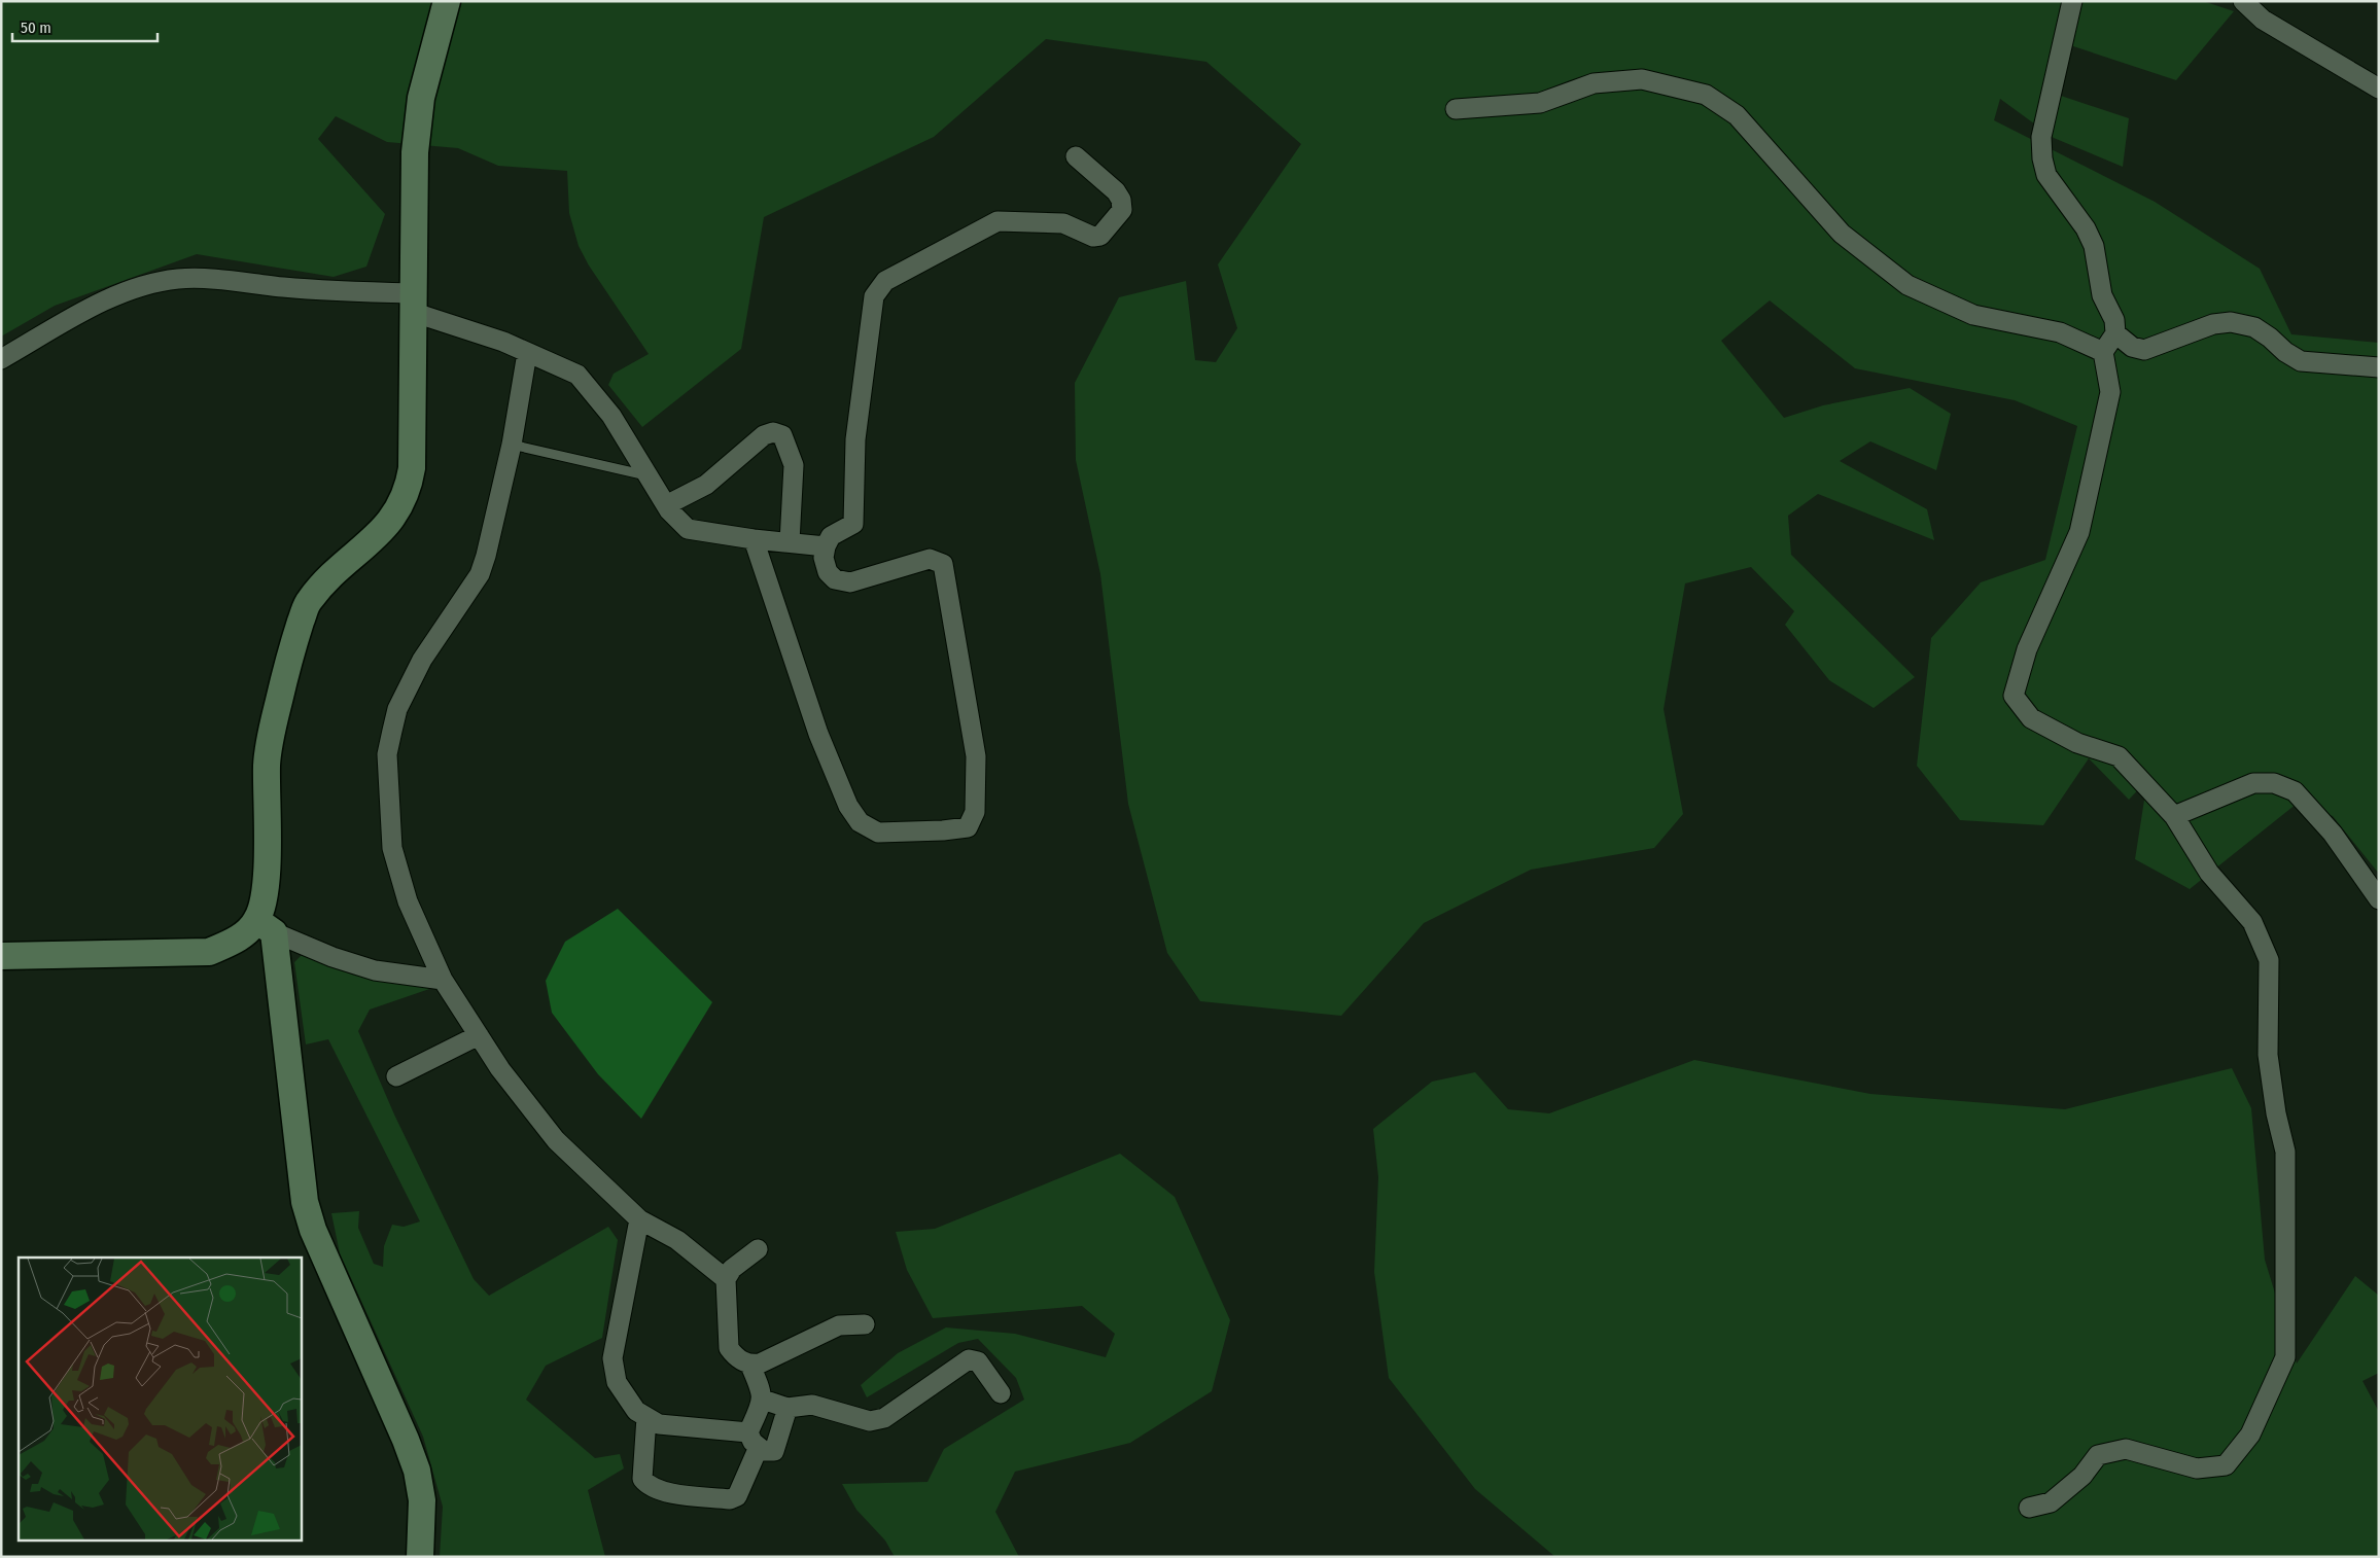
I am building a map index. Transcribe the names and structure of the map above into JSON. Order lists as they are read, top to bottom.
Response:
{
  "scale_bar": "50 m"
}
